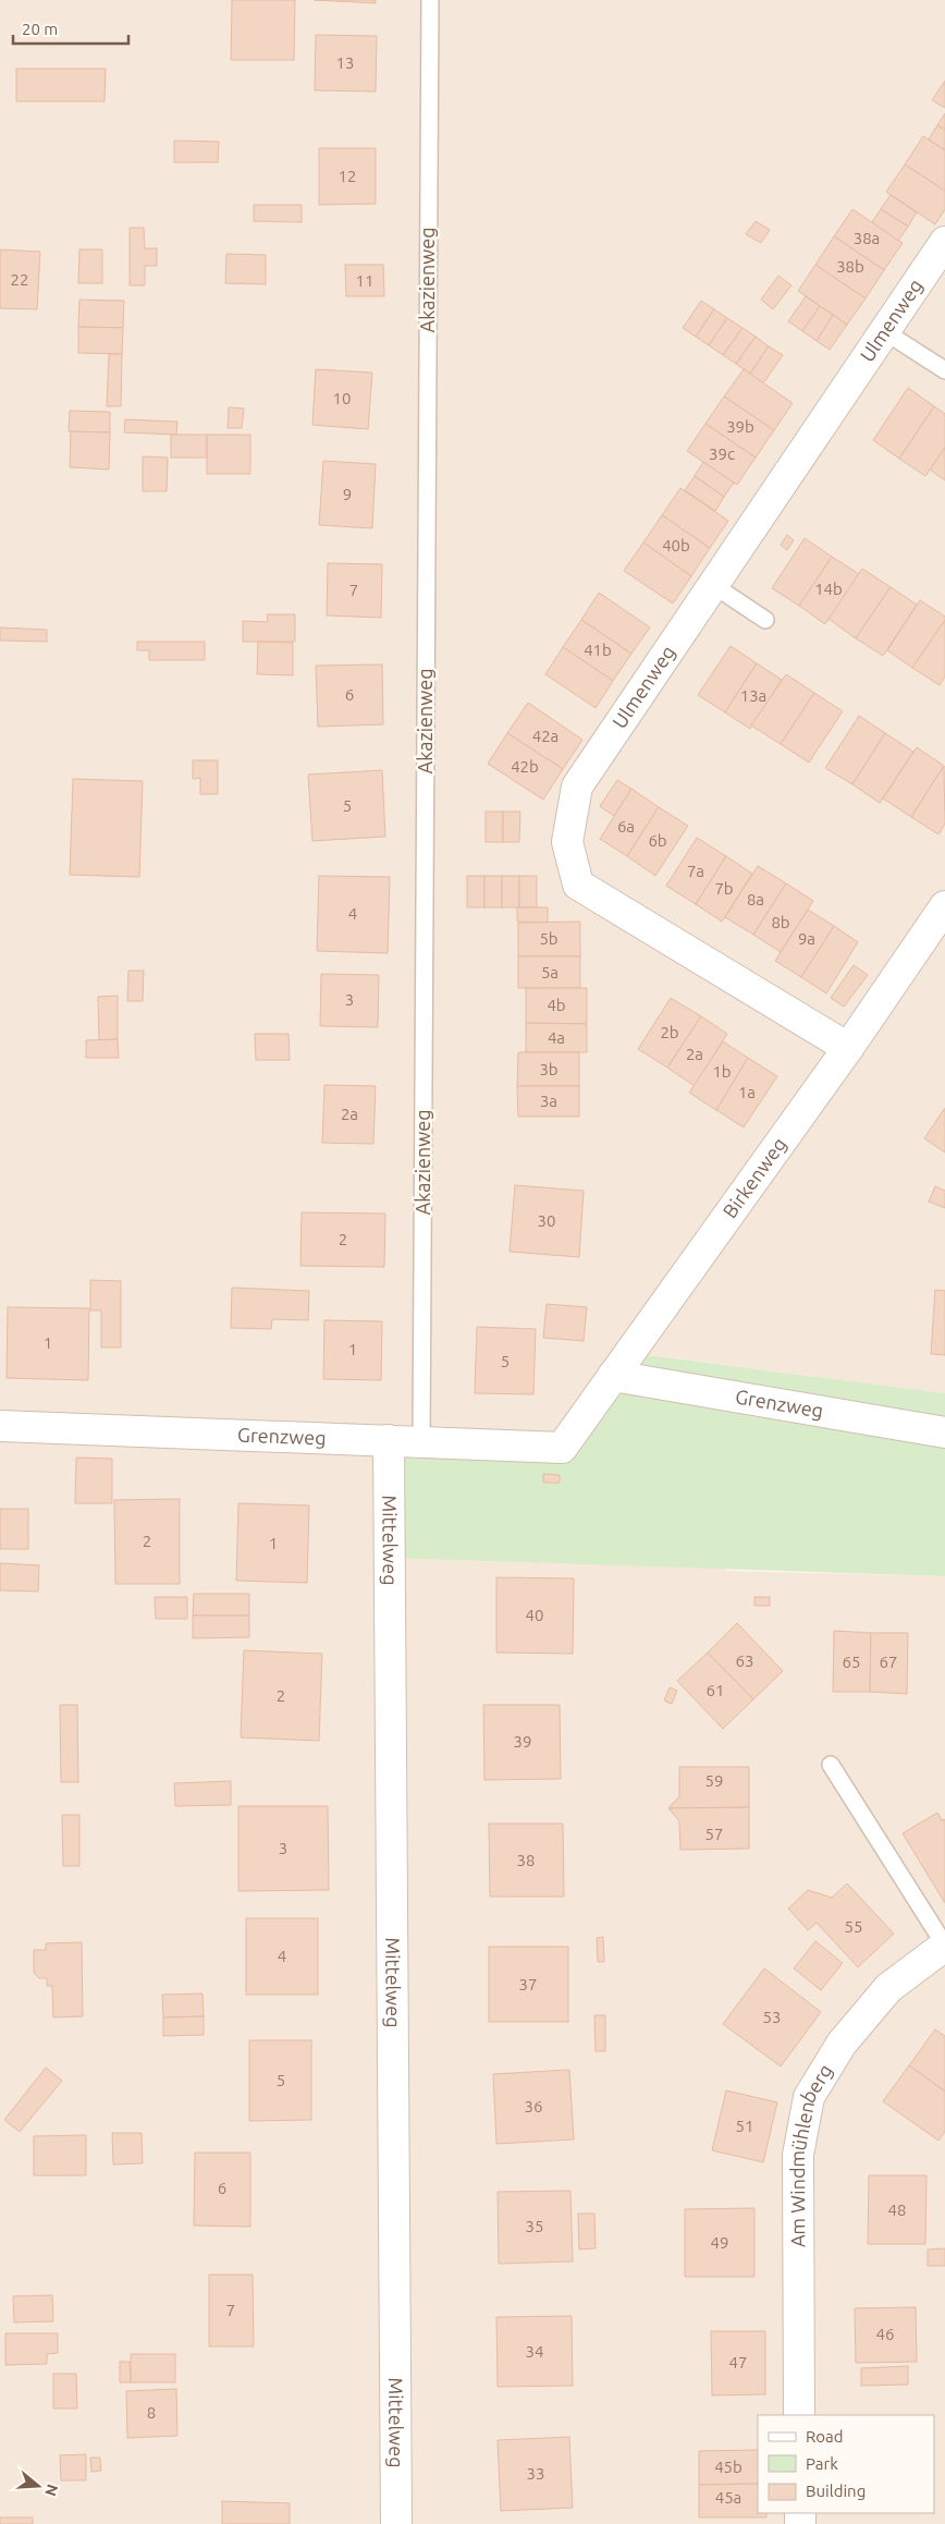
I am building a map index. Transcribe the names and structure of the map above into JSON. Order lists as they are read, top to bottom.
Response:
{
  "streets": {
    "street": [
      "Ulmenweg",
      "Birkenweg",
      "Grenzweg",
      "Mittelweg",
      "Am Windmühlenberg"
    ],
    "lane": ["Akazienweg"]
  },
  "crossings": [
    ["Akazienweg", "Grenzweg"],
    ["Ulmenweg", "Birkenweg"],
    ["Birkenweg", "Grenzweg"],
    ["Grenzweg", "Mittelweg"]
  ],
  "house_numbers": [
    "13",
    "12",
    "38a",
    "38b",
    "22",
    "11",
    "10",
    "39b",
    "39c",
    "9",
    "40b",
    "14b",
    "7",
    "41b",
    "6",
    "13a",
    "42a",
    "42b",
    "5",
    "6a",
    "6b",
    "7a",
    "7b",
    "8a",
    "4",
    "8b",
    "5b",
    "9a",
    "5a",
    "3",
    "4b",
    "2b",
    "4a",
    "2a",
    "3b",
    "1b",
    "1a",
    "3a",
    "2a",
    "30",
    "2",
    "1",
    "1",
    "5",
    "2",
    "1",
    "40",
    "63",
    "65",
    "67",
    "61",
    "2",
    "39",
    "59",
    "57",
    "3",
    "38",
    "55",
    "4",
    "37",
    "53",
    "5",
    "36",
    "51",
    "6",
    "48",
    "35",
    "49",
    "7",
    "46",
    "34",
    "47",
    "8",
    "45b",
    "33",
    "45a"
  ],
  "legend": ["Road", "Park", "Building"],
  "scale_bar": "20 m",
  "north": "right"
}
